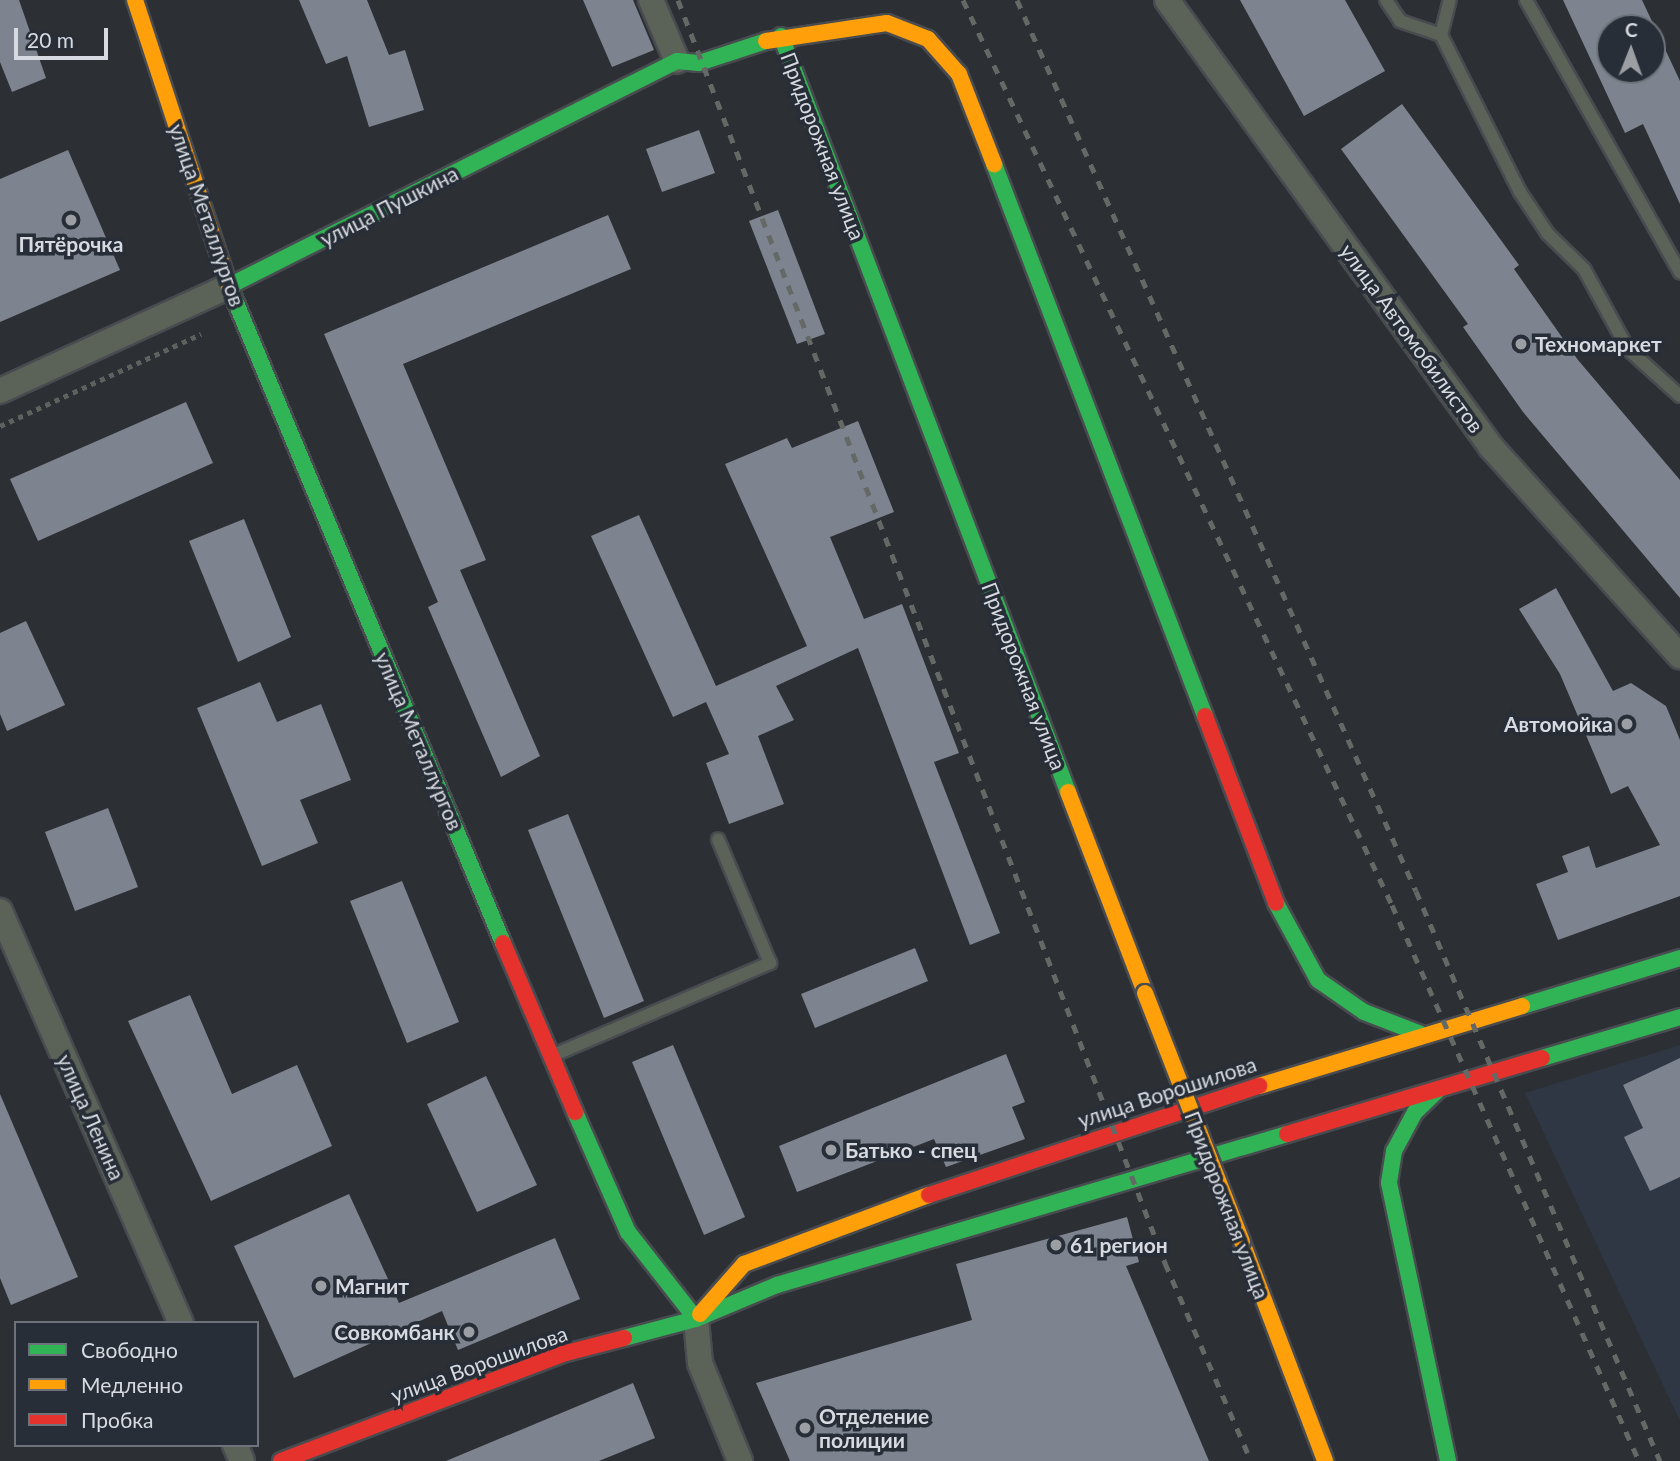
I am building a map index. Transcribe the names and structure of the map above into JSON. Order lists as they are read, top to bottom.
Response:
{
  "streets": {
    "main road": [
      "Придорожная улица",
      "улица Пушкина",
      "улица Металлургов",
      "улица Ворошилова"
    ],
    "street": ["улица Автомобилистов", "улица Ленина"]
  },
  "crossings": [
    ["Придорожная улица", "улица Пушкина"],
    ["Придорожная улица", "улица Ворошилова"],
    ["улица Пушкина", "улица Металлургов"],
    ["улица Металлургов", "улица Ворошилова"]
  ],
  "places": [
    "Пятёрочка",
    "Техномаркет",
    "Автомойка",
    "Батько - спец",
    "61 регион",
    "Магнит",
    "Совкомбанк",
    "Отделение полиции"
  ],
  "legend": ["Свободно", "Медленно", "Пробка"],
  "scale_bar": "20 m",
  "north": "top"
}
